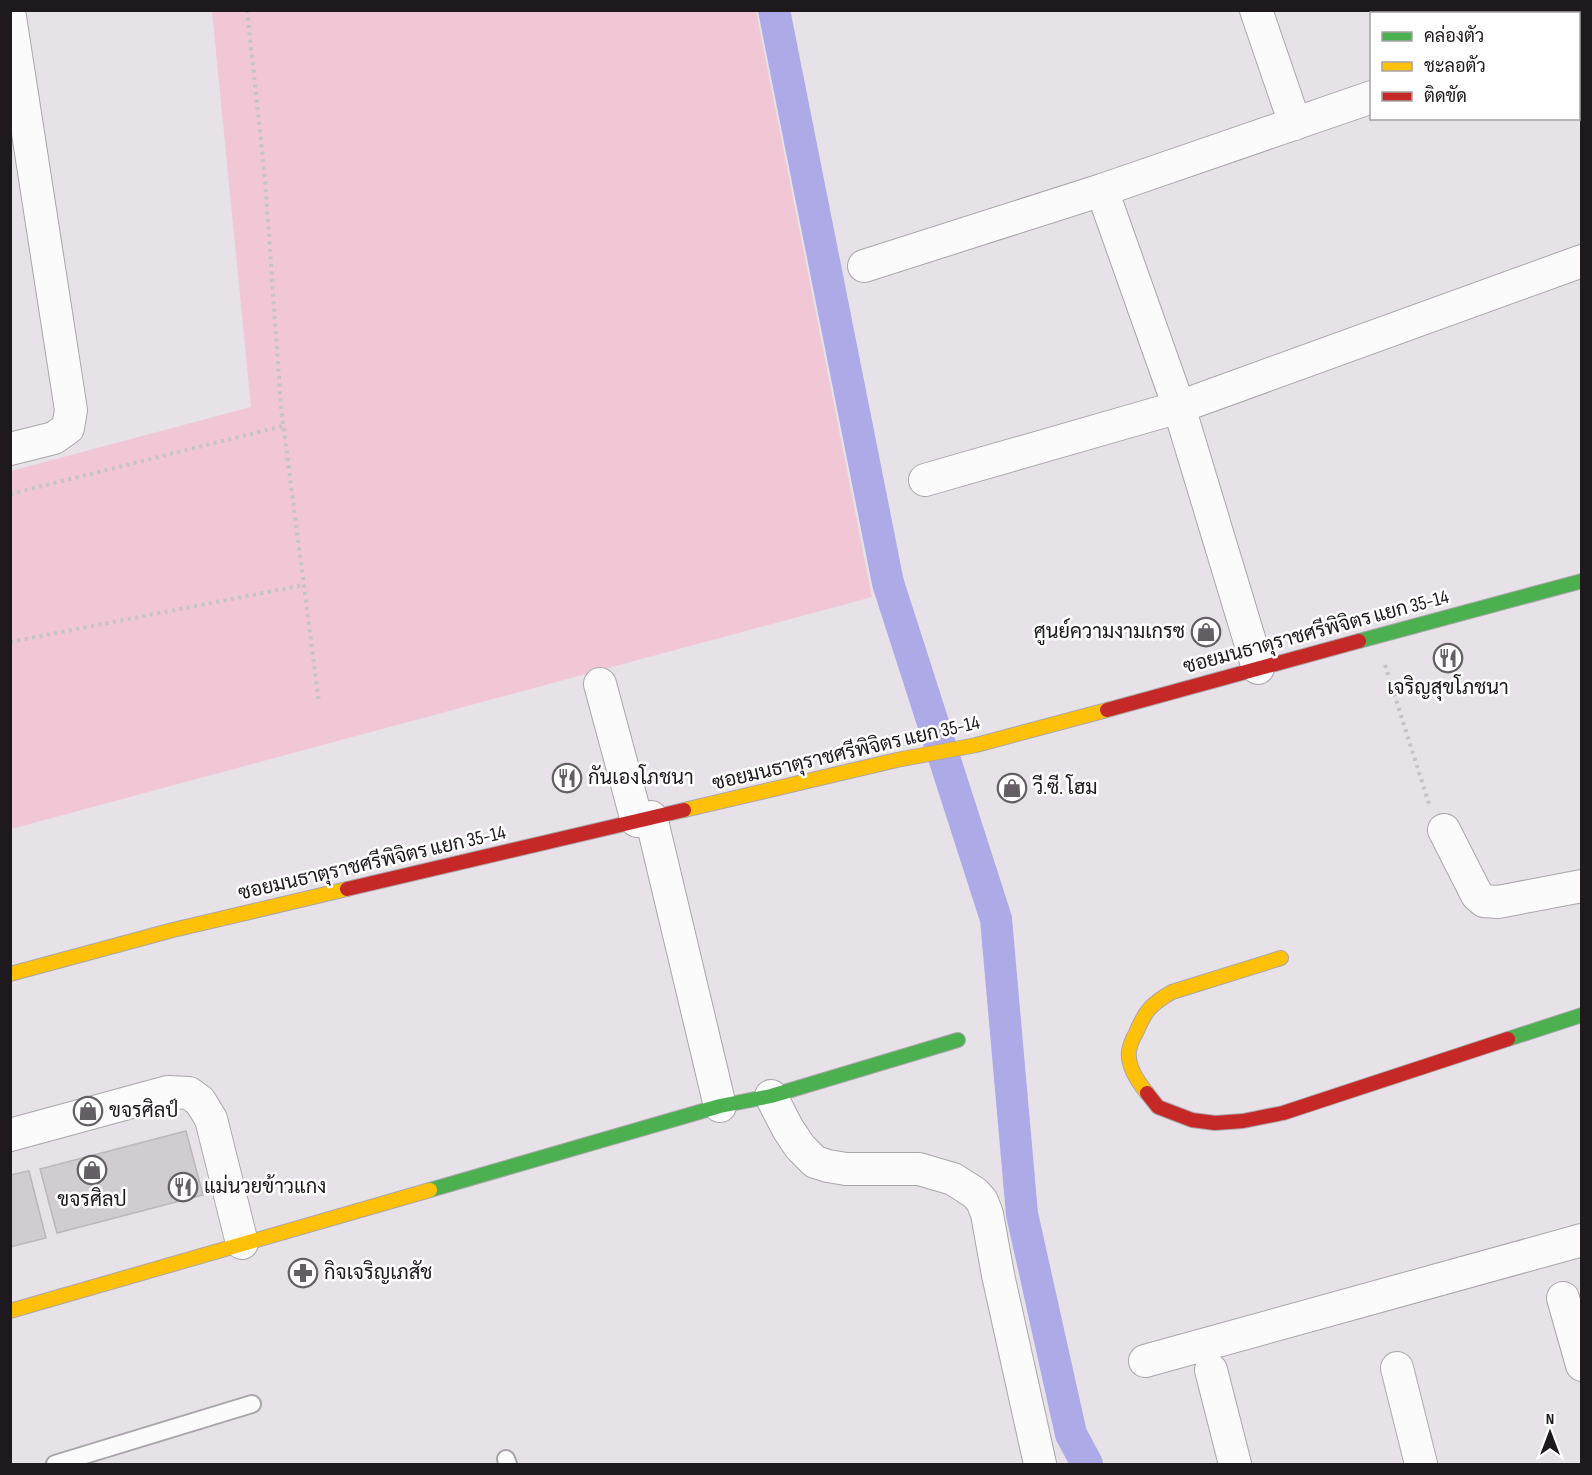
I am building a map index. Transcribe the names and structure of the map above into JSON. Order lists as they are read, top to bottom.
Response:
{
  "streets": {
    "street": ["ซอยมนธาตุราชศรีพิจิตร แยก 35-14"]
  },
  "places": {
    "shop": [
      "ศูนย์ความงามเกรซ",
      "วี.ซี. โฮม",
      "ขจรศิลป์",
      "ขจรศิลป"
    ],
    "restaurant": ["เจริญสุขโภชนา", "กันเองโภชนา", "แม่นวยข้าวแกง"],
    "pharmacy": ["กิจเจริญเภสัช"]
  },
  "legend": ["คล่องตัว", "ชะลอตัว", "ติดขัด"],
  "north": "top"
}
